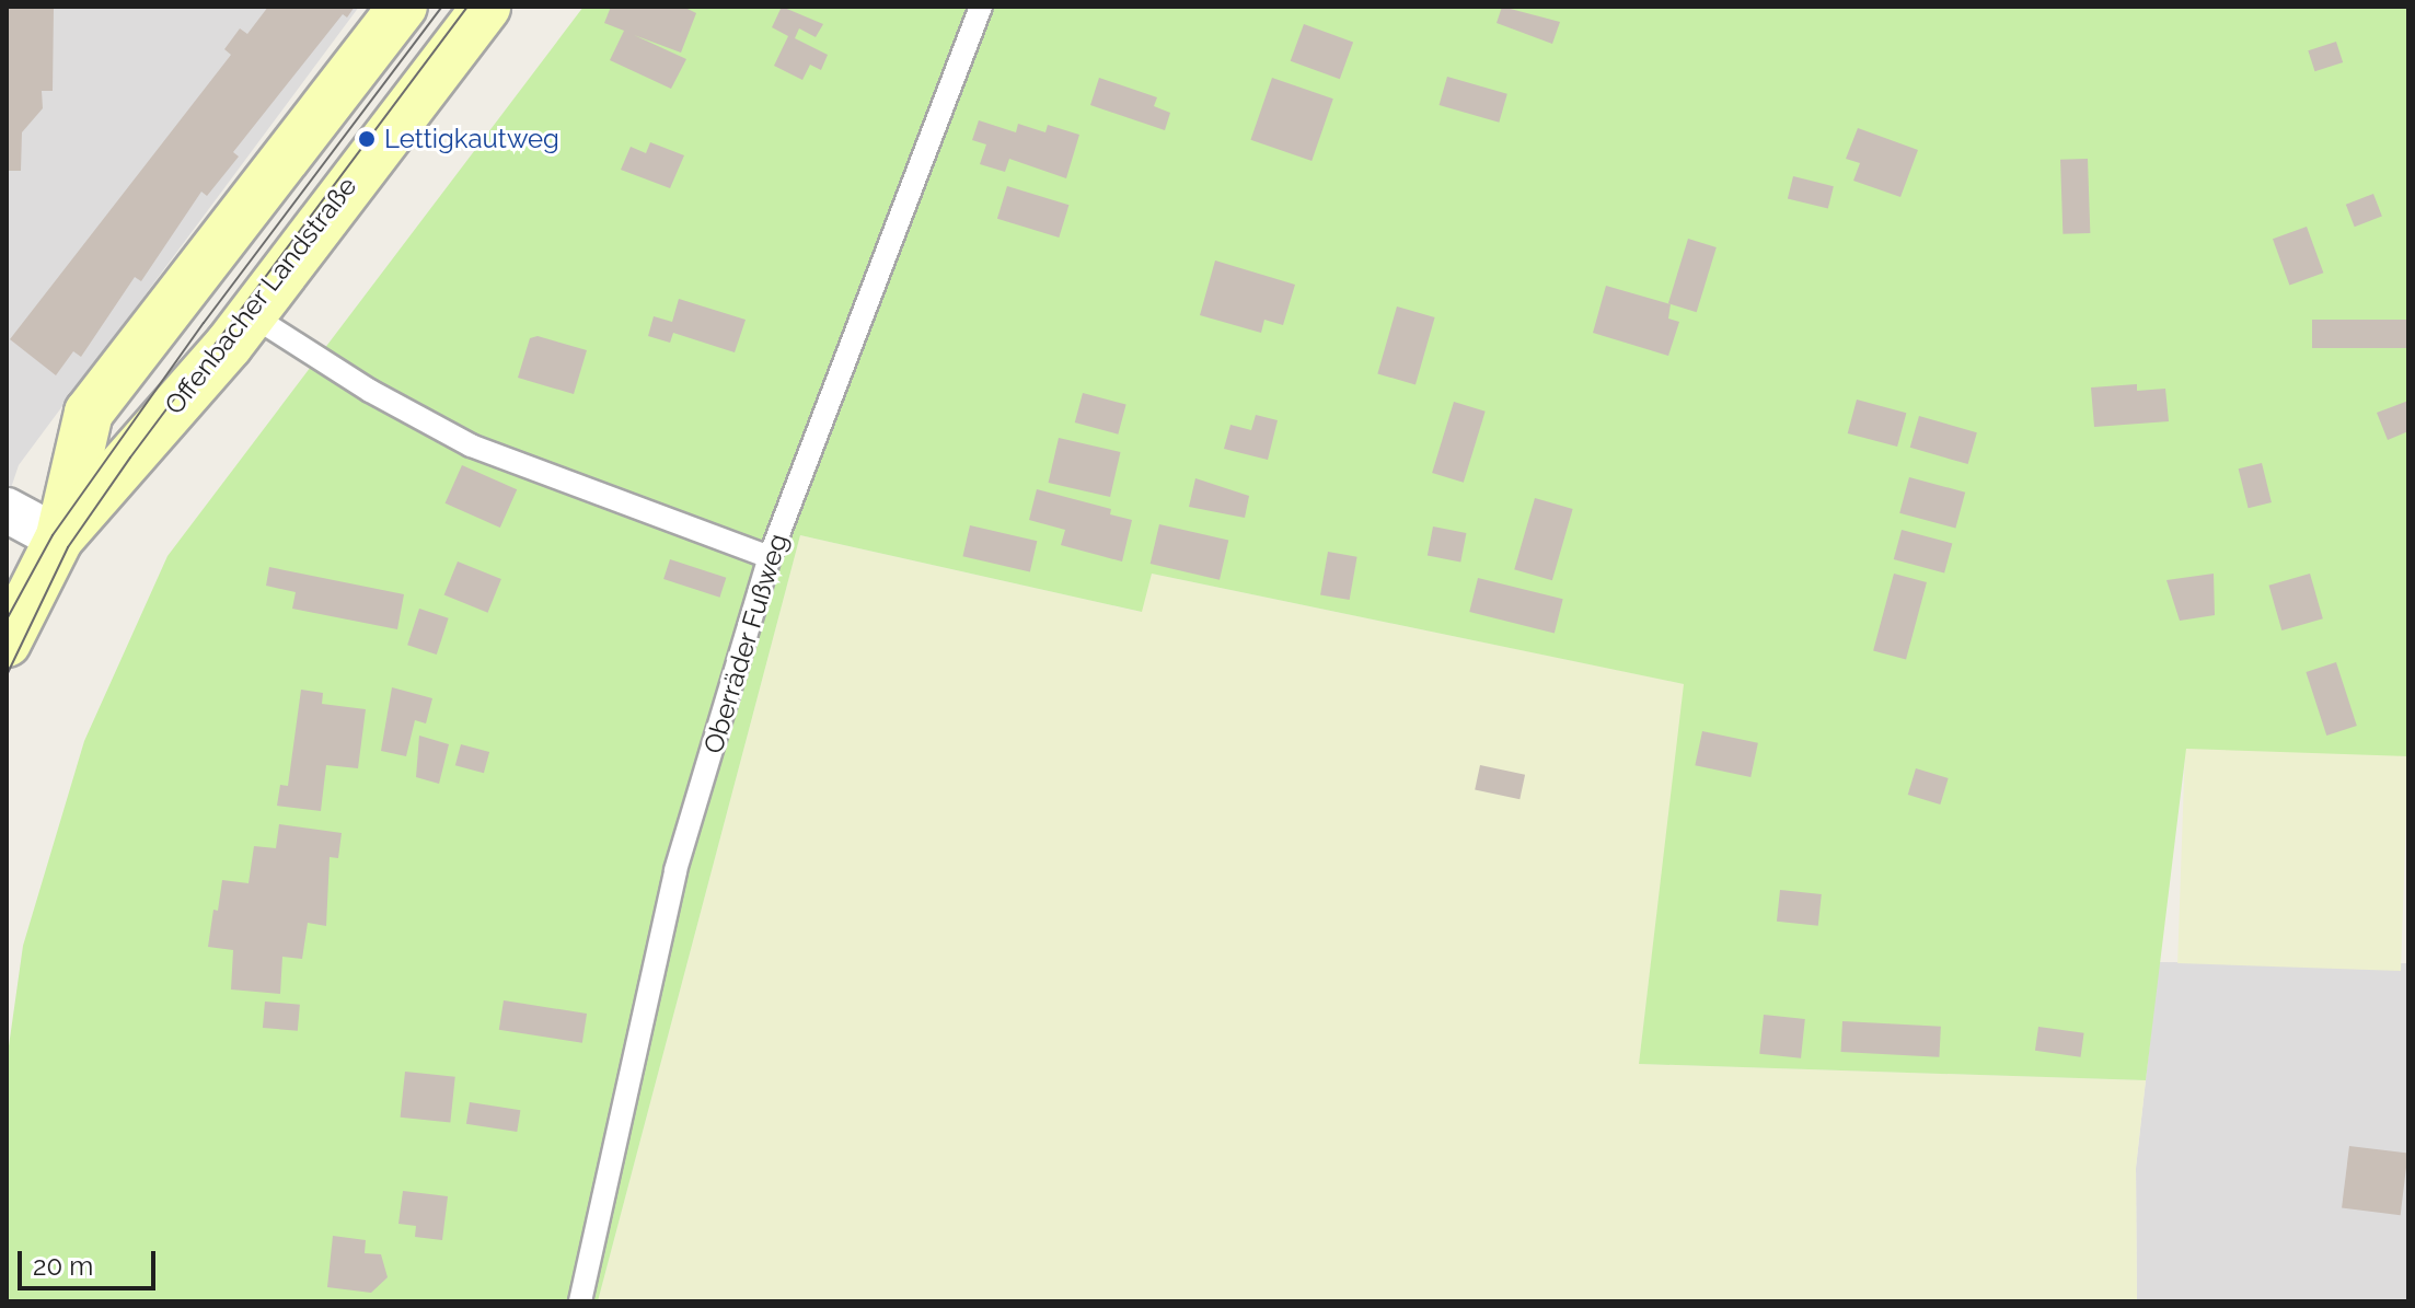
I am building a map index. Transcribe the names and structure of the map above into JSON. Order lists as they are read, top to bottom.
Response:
{
  "streets": {
    "main road": ["Offenbacher Landstraße"],
    "lane": ["Oberräder Fußweg"]
  },
  "places": ["Lettigkautweg"],
  "scale_bar": "20 m"
}
